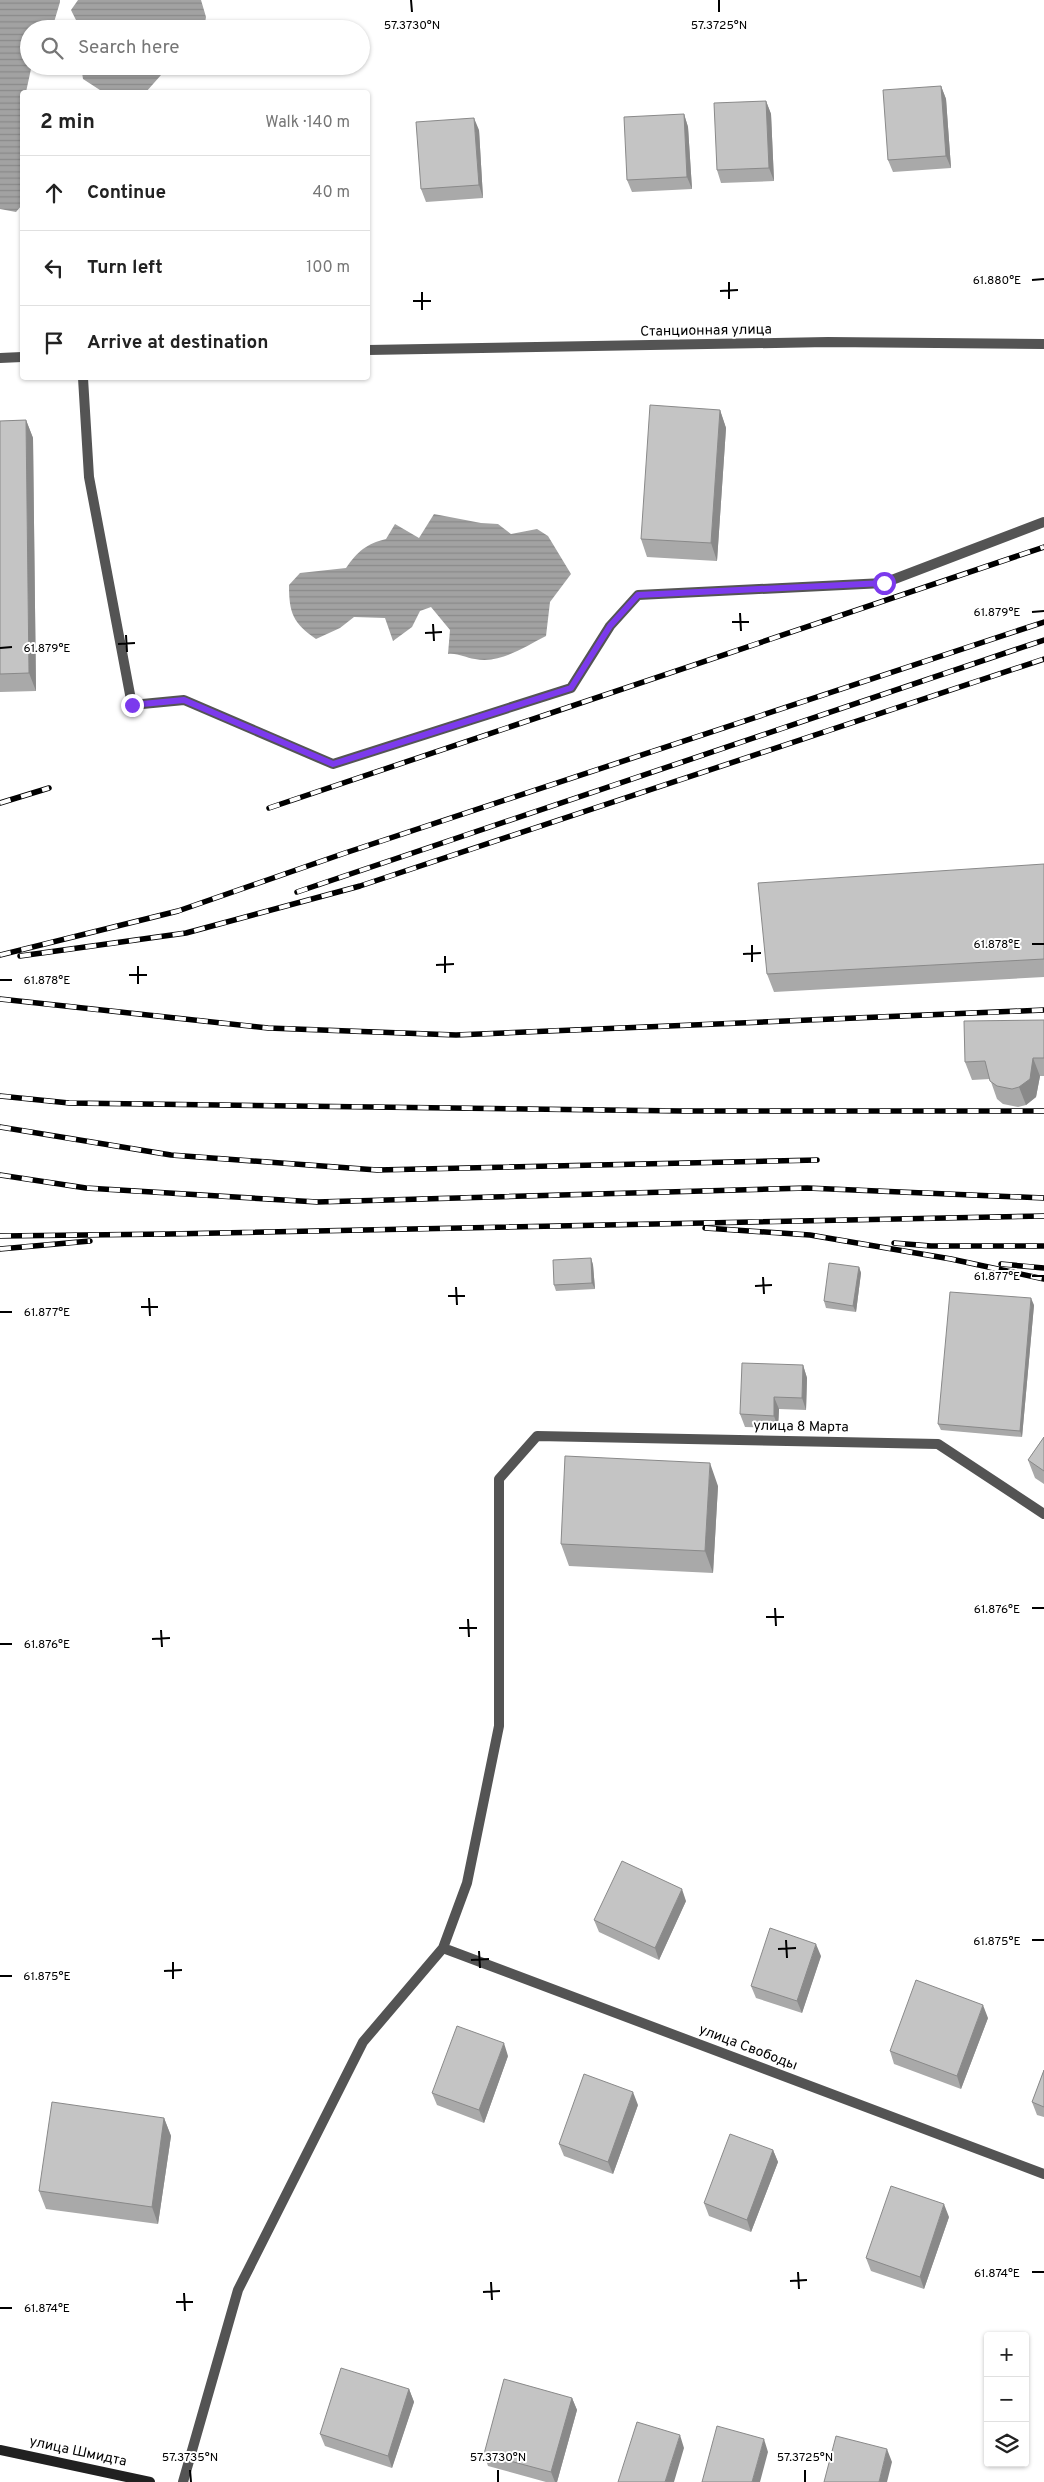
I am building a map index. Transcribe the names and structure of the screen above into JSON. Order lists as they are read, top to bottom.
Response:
{
  "streets": {
    "street": [
      "Станционная улица",
      "улица 8 Марта",
      "улица Свободы",
      "улица Шмидта"
    ]
  },
  "crossings": [
    ["улица 8 Марта", "улица Свободы"]
  ],
  "page": {
    "search": "Search here",
    "heading": ["2 min", "Walk · 140 m"],
    "list": [
      ["Continue", "40 m"],
      ["Turn left", "100 m"],
      "Arrive at destination"
    ],
    "map_buttons": ["+", "−"]
  },
  "coordinates": [
    "57.3730°N",
    "57.3725°N",
    "61.880°E",
    "61.879°E",
    "61.878°E",
    "61.877°E",
    "61.876°E",
    "61.875°E",
    "61.874°E",
    "57.3735°N"
  ]
}
